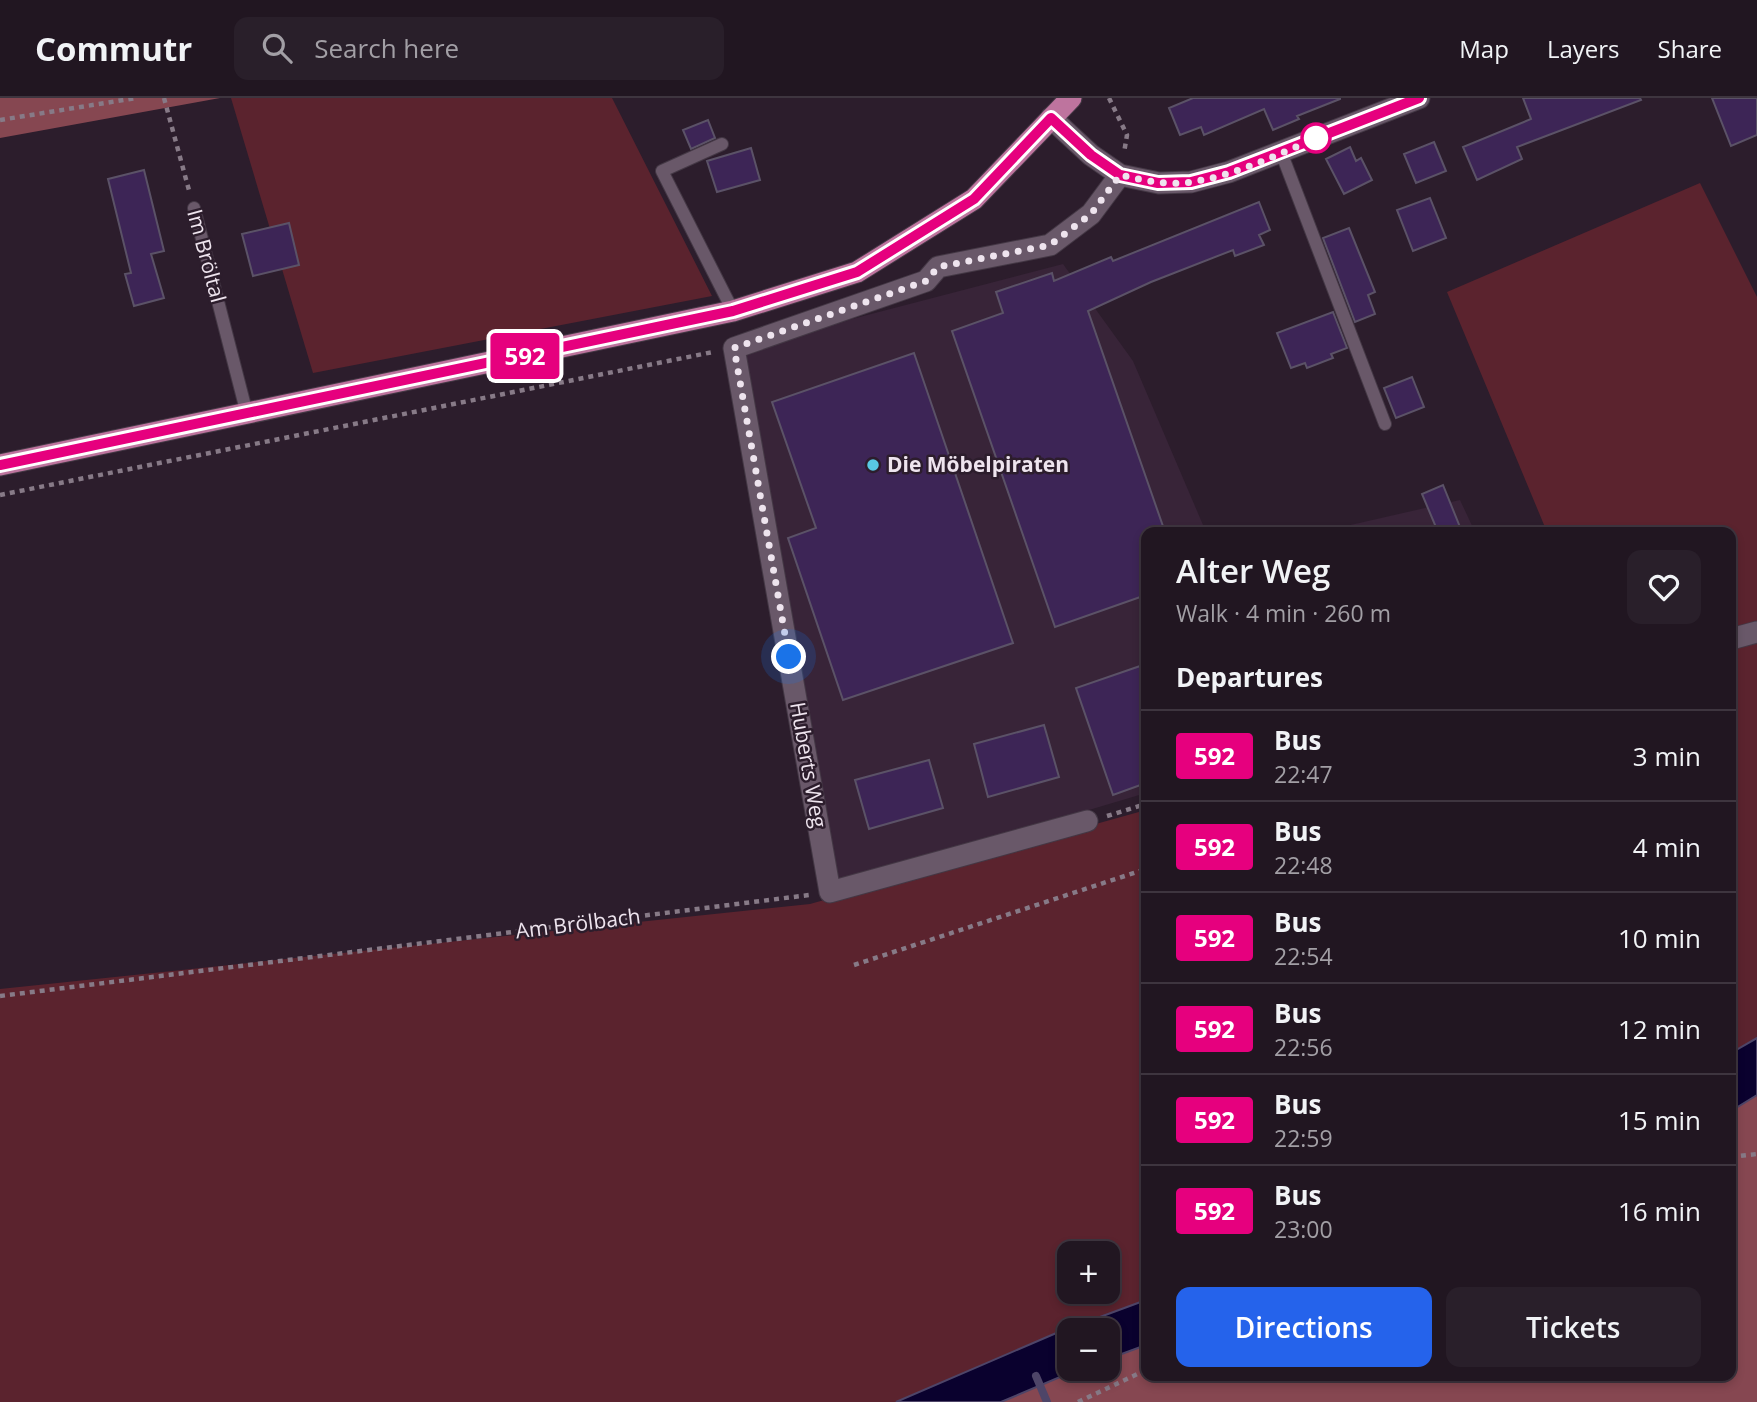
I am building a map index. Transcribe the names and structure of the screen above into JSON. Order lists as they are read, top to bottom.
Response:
{
  "streets": {
    "street": ["Huberts Weg"],
    "lane": ["Im Bröltal"],
    "path": ["Am Brölbach"]
  },
  "crossings": [
    ["Huberts Weg", "Am Brölbach"]
  ],
  "places": ["Die Möbelpiraten"],
  "lines": ["bus line 592"],
  "page": {
    "header": "Commutr",
    "search": "Search here",
    "nav": ["Map", "Layers", "Share"],
    "on_map": "592",
    "heading": [
      ["Alter Weg", "Walk · 4 min · 260 m"],
      "Departures"
    ],
    "list": [
      {
        "mark": "592",
        "name": "Bus",
        "note": "22:47",
        "value": "3 min"
      },
      {
        "mark": "592",
        "name": "Bus",
        "note": "22:48",
        "value": "4 min"
      },
      {
        "mark": "592",
        "name": "Bus",
        "note": "22:54",
        "value": "10 min"
      },
      {
        "mark": "592",
        "name": "Bus",
        "note": "22:56",
        "value": "12 min"
      },
      {
        "mark": "592",
        "name": "Bus",
        "note": "22:59",
        "value": "15 min"
      },
      {
        "mark": "592",
        "name": "Bus",
        "note": "23:00",
        "value": "16 min"
      }
    ],
    "map_buttons": ["+", "−"],
    "buttons": ["Directions", "Tickets"]
  }
}
